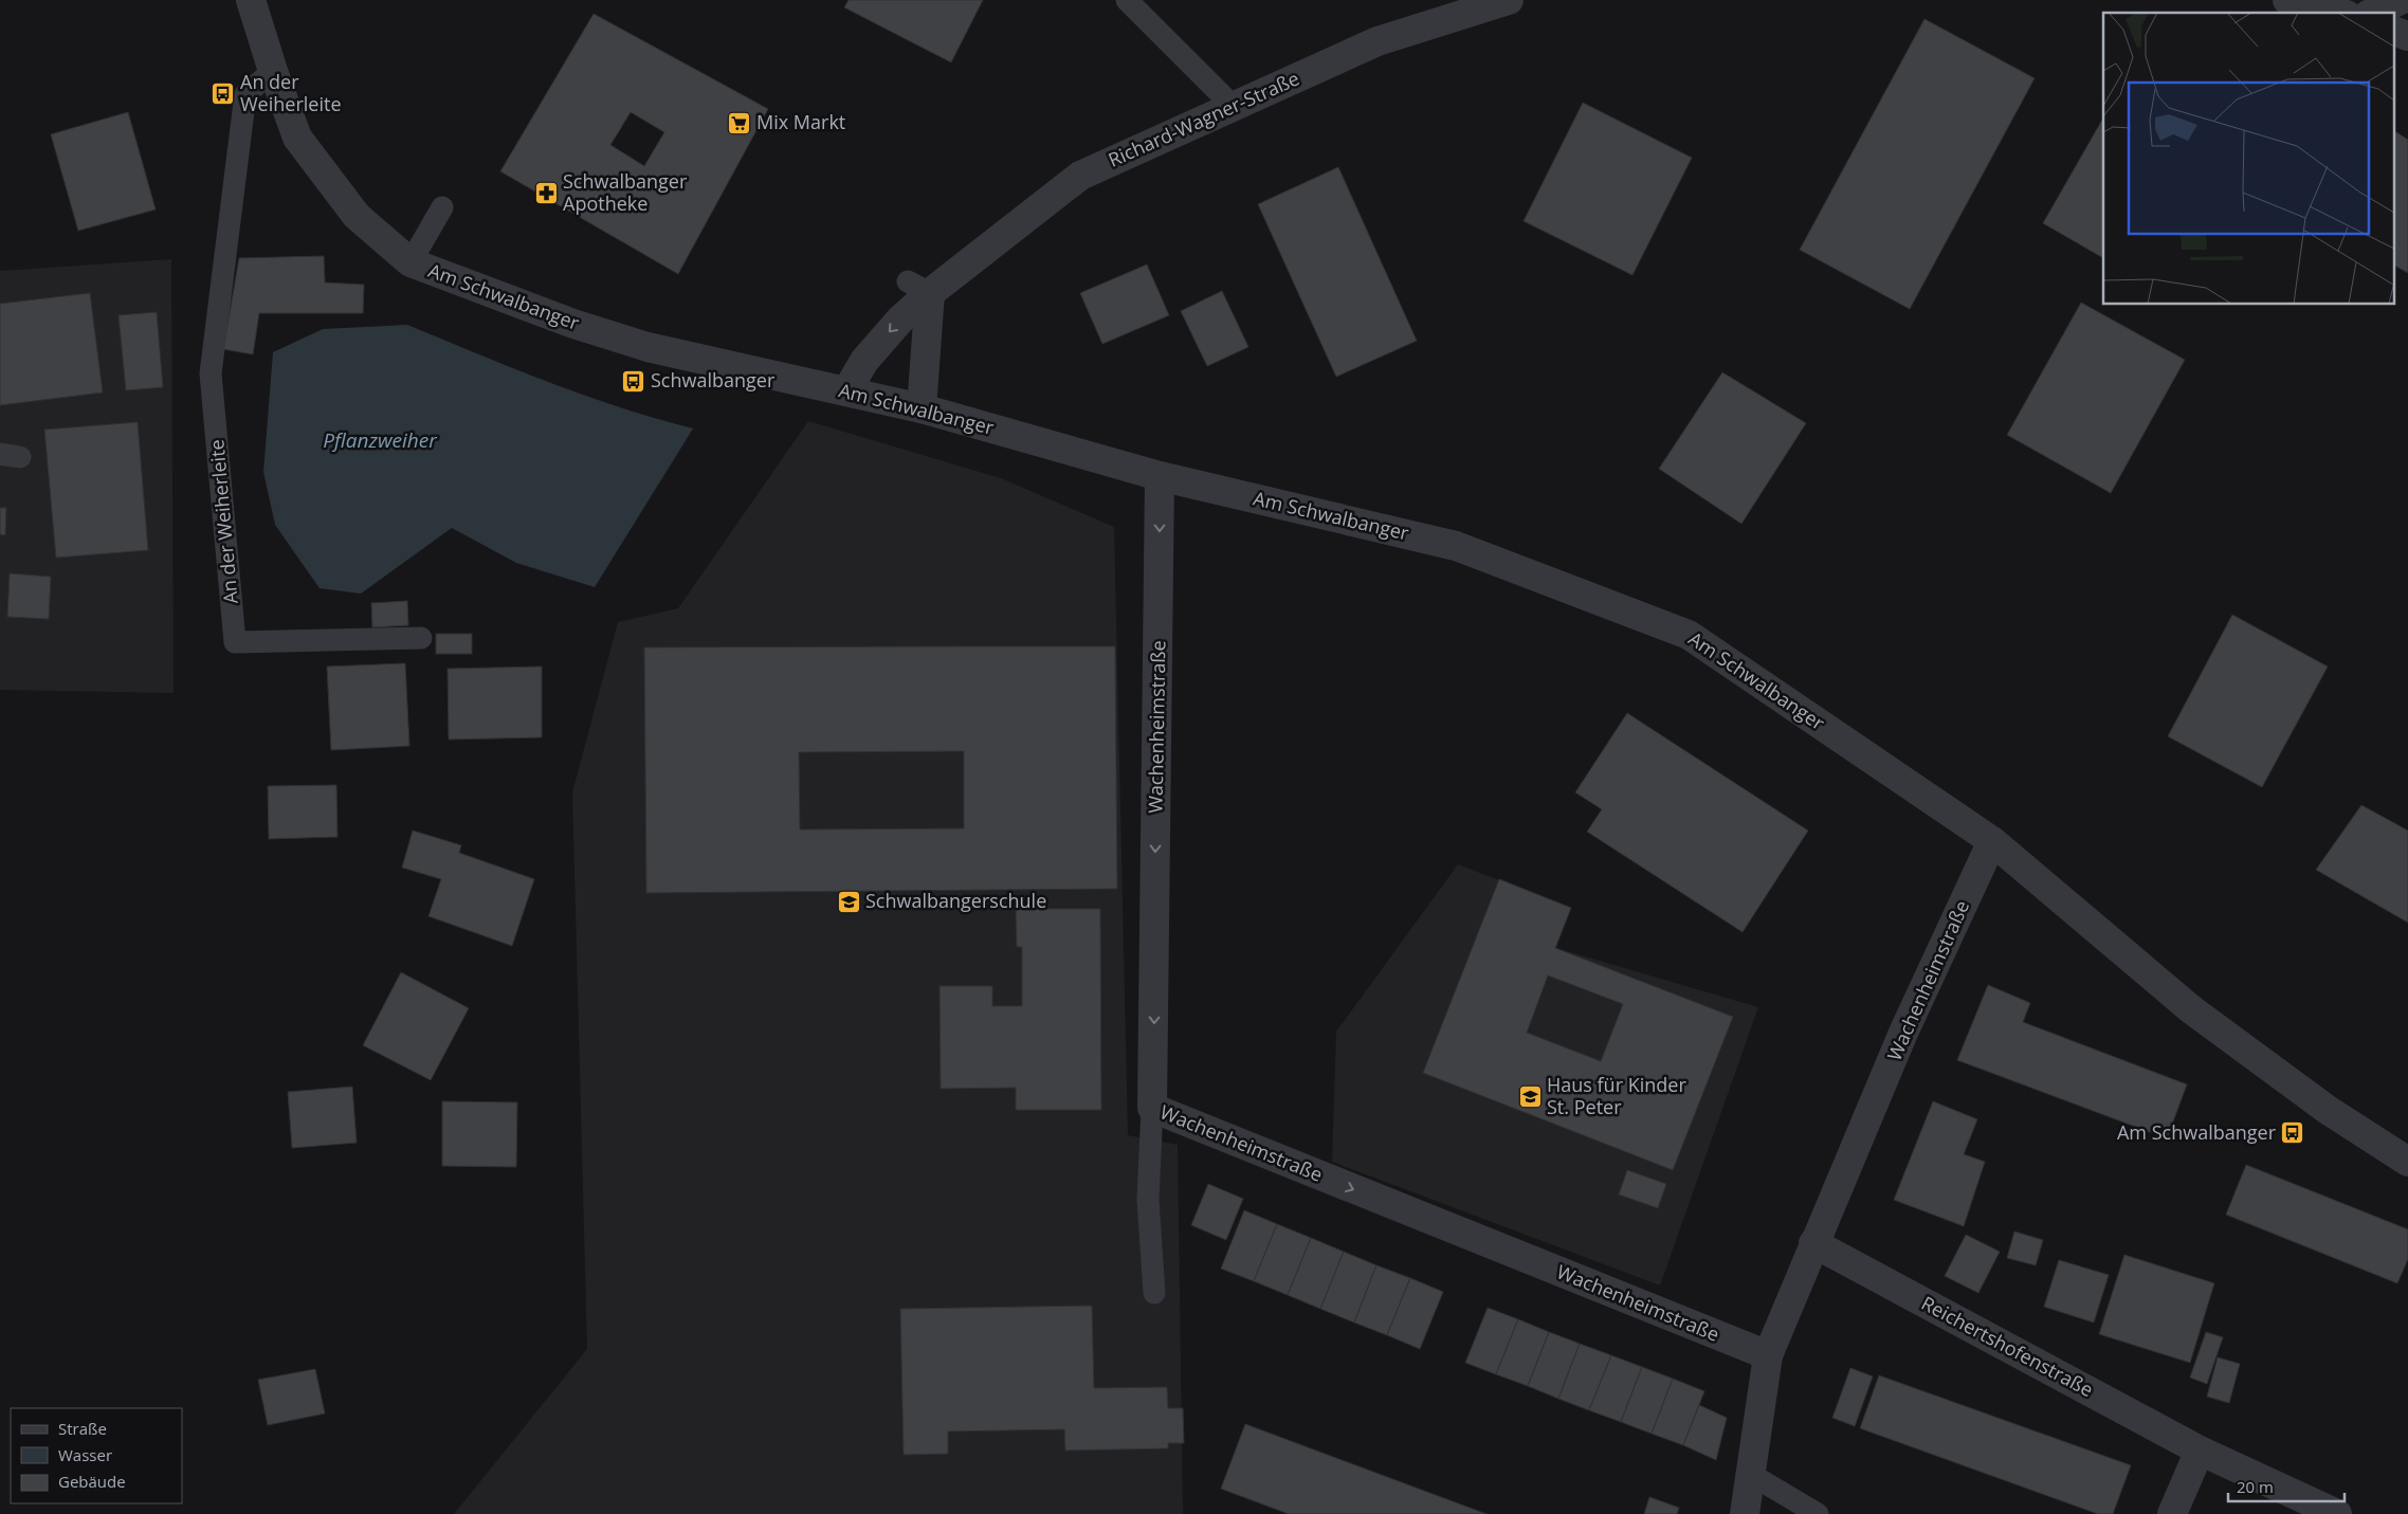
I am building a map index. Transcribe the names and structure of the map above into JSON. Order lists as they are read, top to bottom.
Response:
{
  "streets": {
    "street": [
      "Richard-Wagner-Straße",
      "Am Schwalbanger",
      "Wachenheimstraße",
      "Reichertshofenstraße"
    ],
    "lane": ["An der Weiherleite"]
  },
  "crossings": [
    ["Richard-Wagner-Straße", "Am Schwalbanger"],
    ["Am Schwalbanger", "An der Weiherleite"],
    ["Am Schwalbanger", "Wachenheimstraße"],
    ["Wachenheimstraße", "Reichertshofenstraße"]
  ],
  "one_way": ["Wachenheimstraße"],
  "water": ["Pflanzweiher"],
  "places": {
    "bus stop": ["An der Weiherleite", "Schwalbanger", "Am Schwalbanger"],
    "supermarket": ["Mix Markt"],
    "pharmacy": ["Schwalbanger Apotheke"],
    "school or university": ["Schwalbangerschule", "Haus für Kinder St. Peter"]
  },
  "legend": ["Straße", "Wasser", "Gebäude"],
  "scale_bar": "20 m"
}
